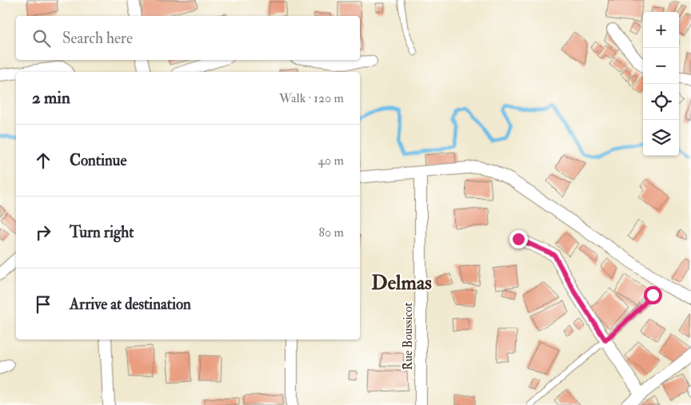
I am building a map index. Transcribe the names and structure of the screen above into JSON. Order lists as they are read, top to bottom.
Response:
{
  "streets": {
    "street": ["Rue Boussicot"]
  },
  "districts": ["Delmas"],
  "page": {
    "map_buttons": ["+", "−"],
    "search": "Search here",
    "heading": ["2 min", "Walk · 120 m"],
    "list": [
      ["Continue", "40 m"],
      ["Turn right", "80 m"],
      "Arrive at destination"
    ]
  }
}
